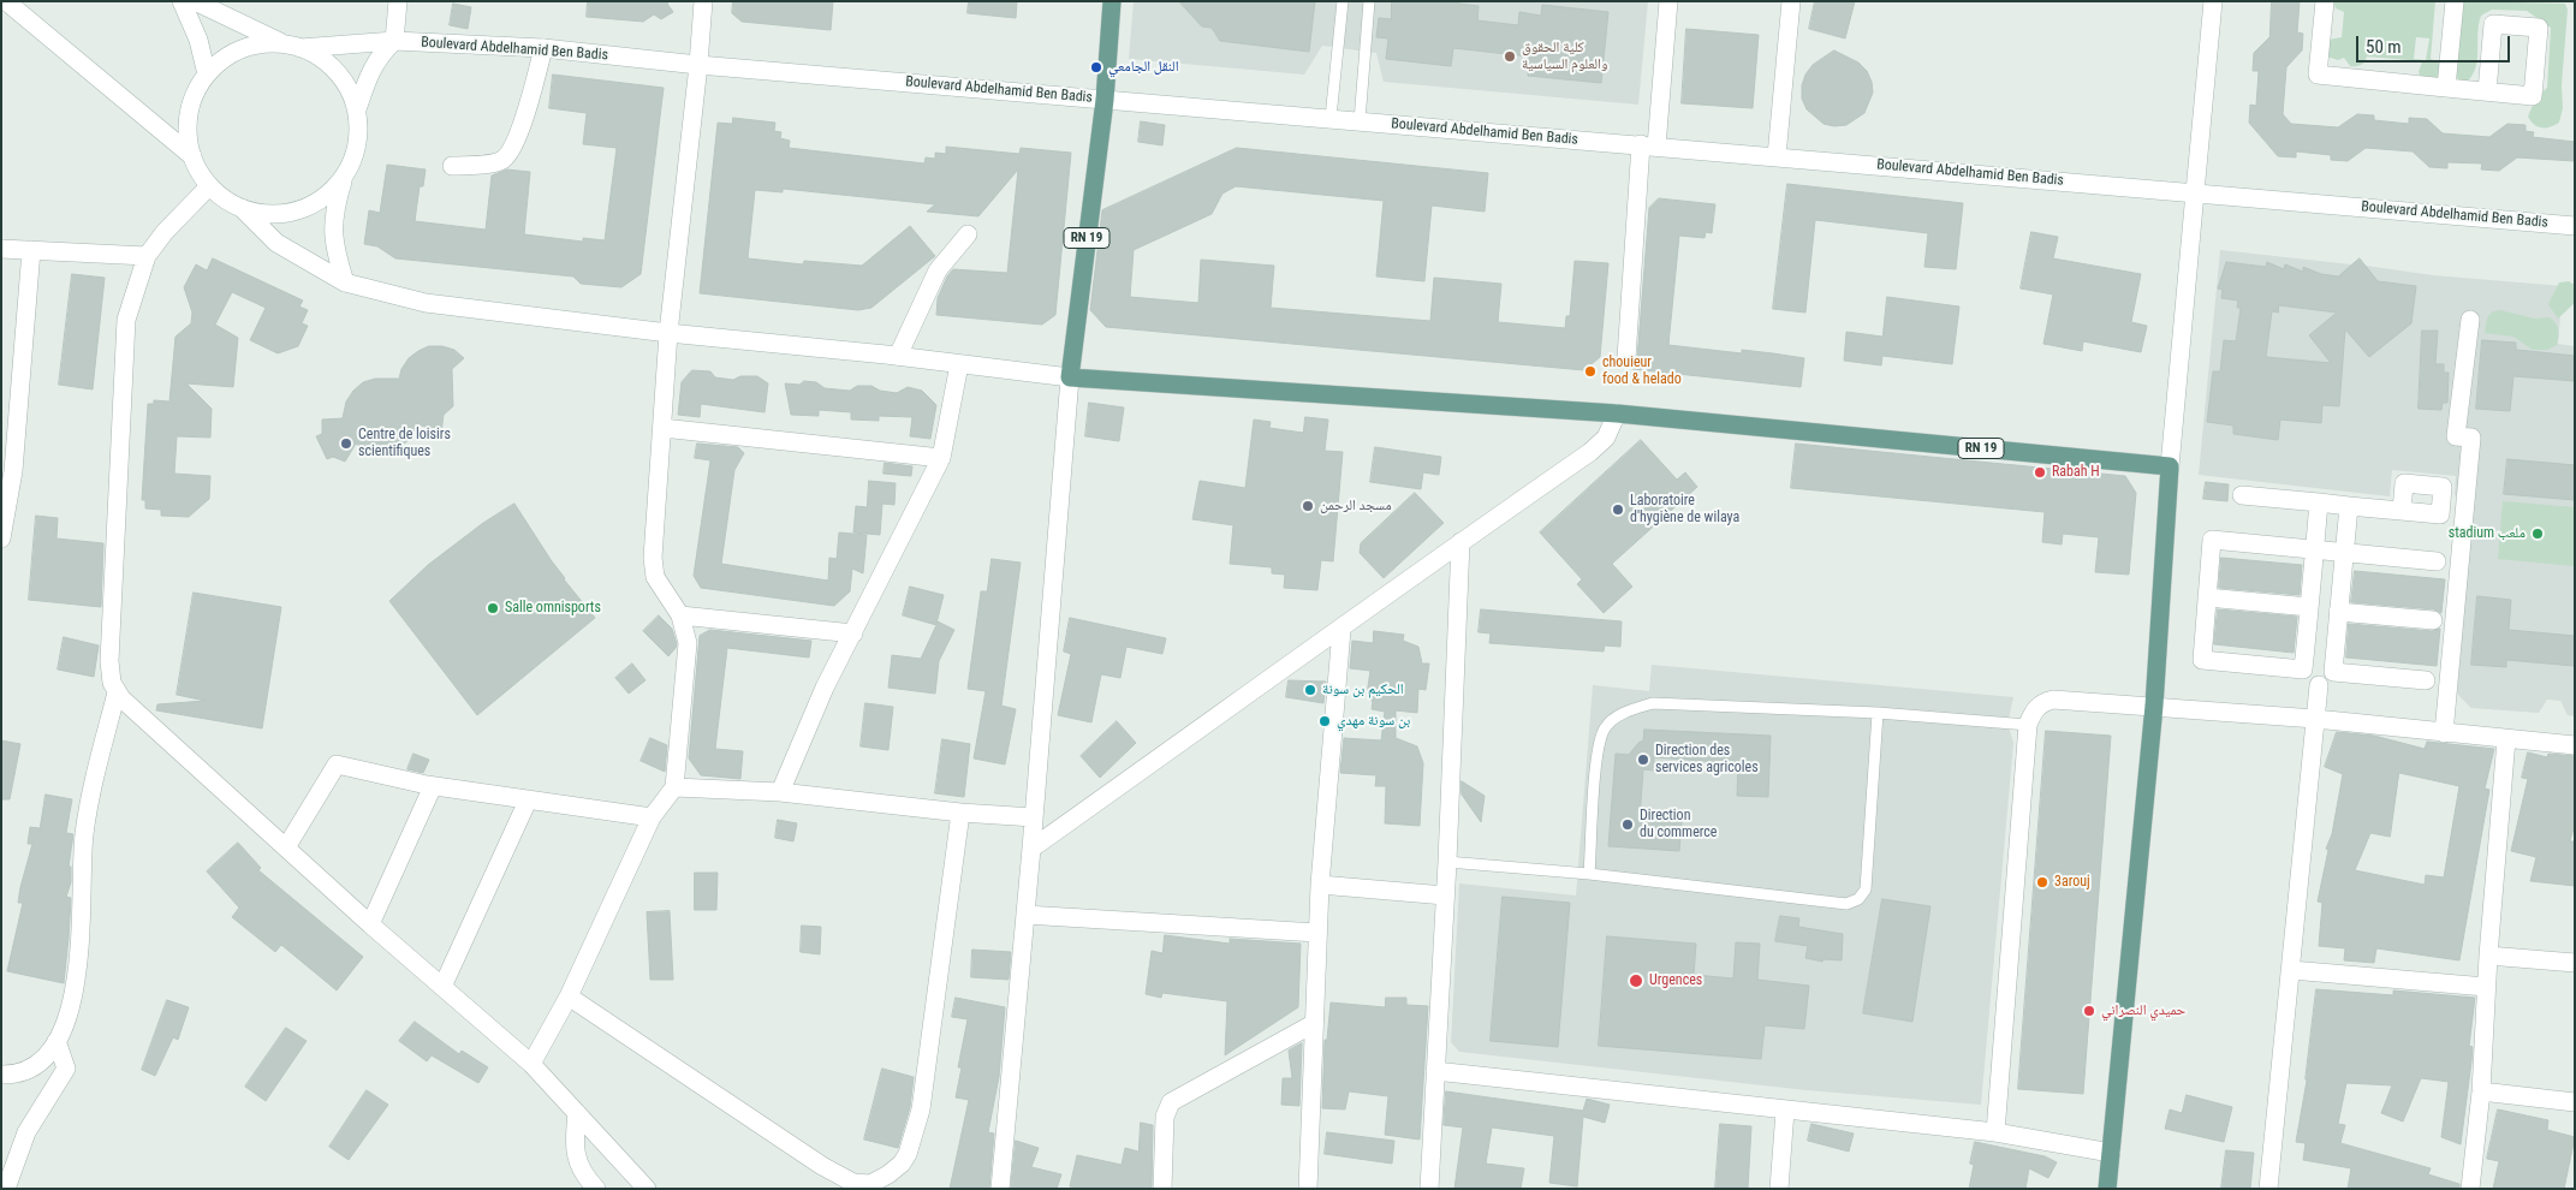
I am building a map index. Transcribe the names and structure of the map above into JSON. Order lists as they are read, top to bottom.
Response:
{
  "streets": {
    "main road": ["RN 19"],
    "street": ["Boulevard Abdelhamid Ben Badis"]
  },
  "crossings": [
    ["Boulevard Abdelhamid Ben Badis", "RN 19"]
  ],
  "places": [
    "كلية الحقوق والعلوم السياسية",
    "النقل الجامعي",
    "chouieur food & helado",
    "Centre de loisirs scientifiques",
    "Rabah H",
    "مسجد الرحمن",
    "Laboratoire d'hygiène de wilaya",
    "stadium ملعب",
    "Salle omnisports",
    "الحكيم بن سونة",
    "بن سونة مهدي",
    "Direction des services agricoles",
    "Direction du commerce",
    "3arouj",
    "Urgences",
    "حميدي النصراني"
  ],
  "scale_bar": "50 m"
}
